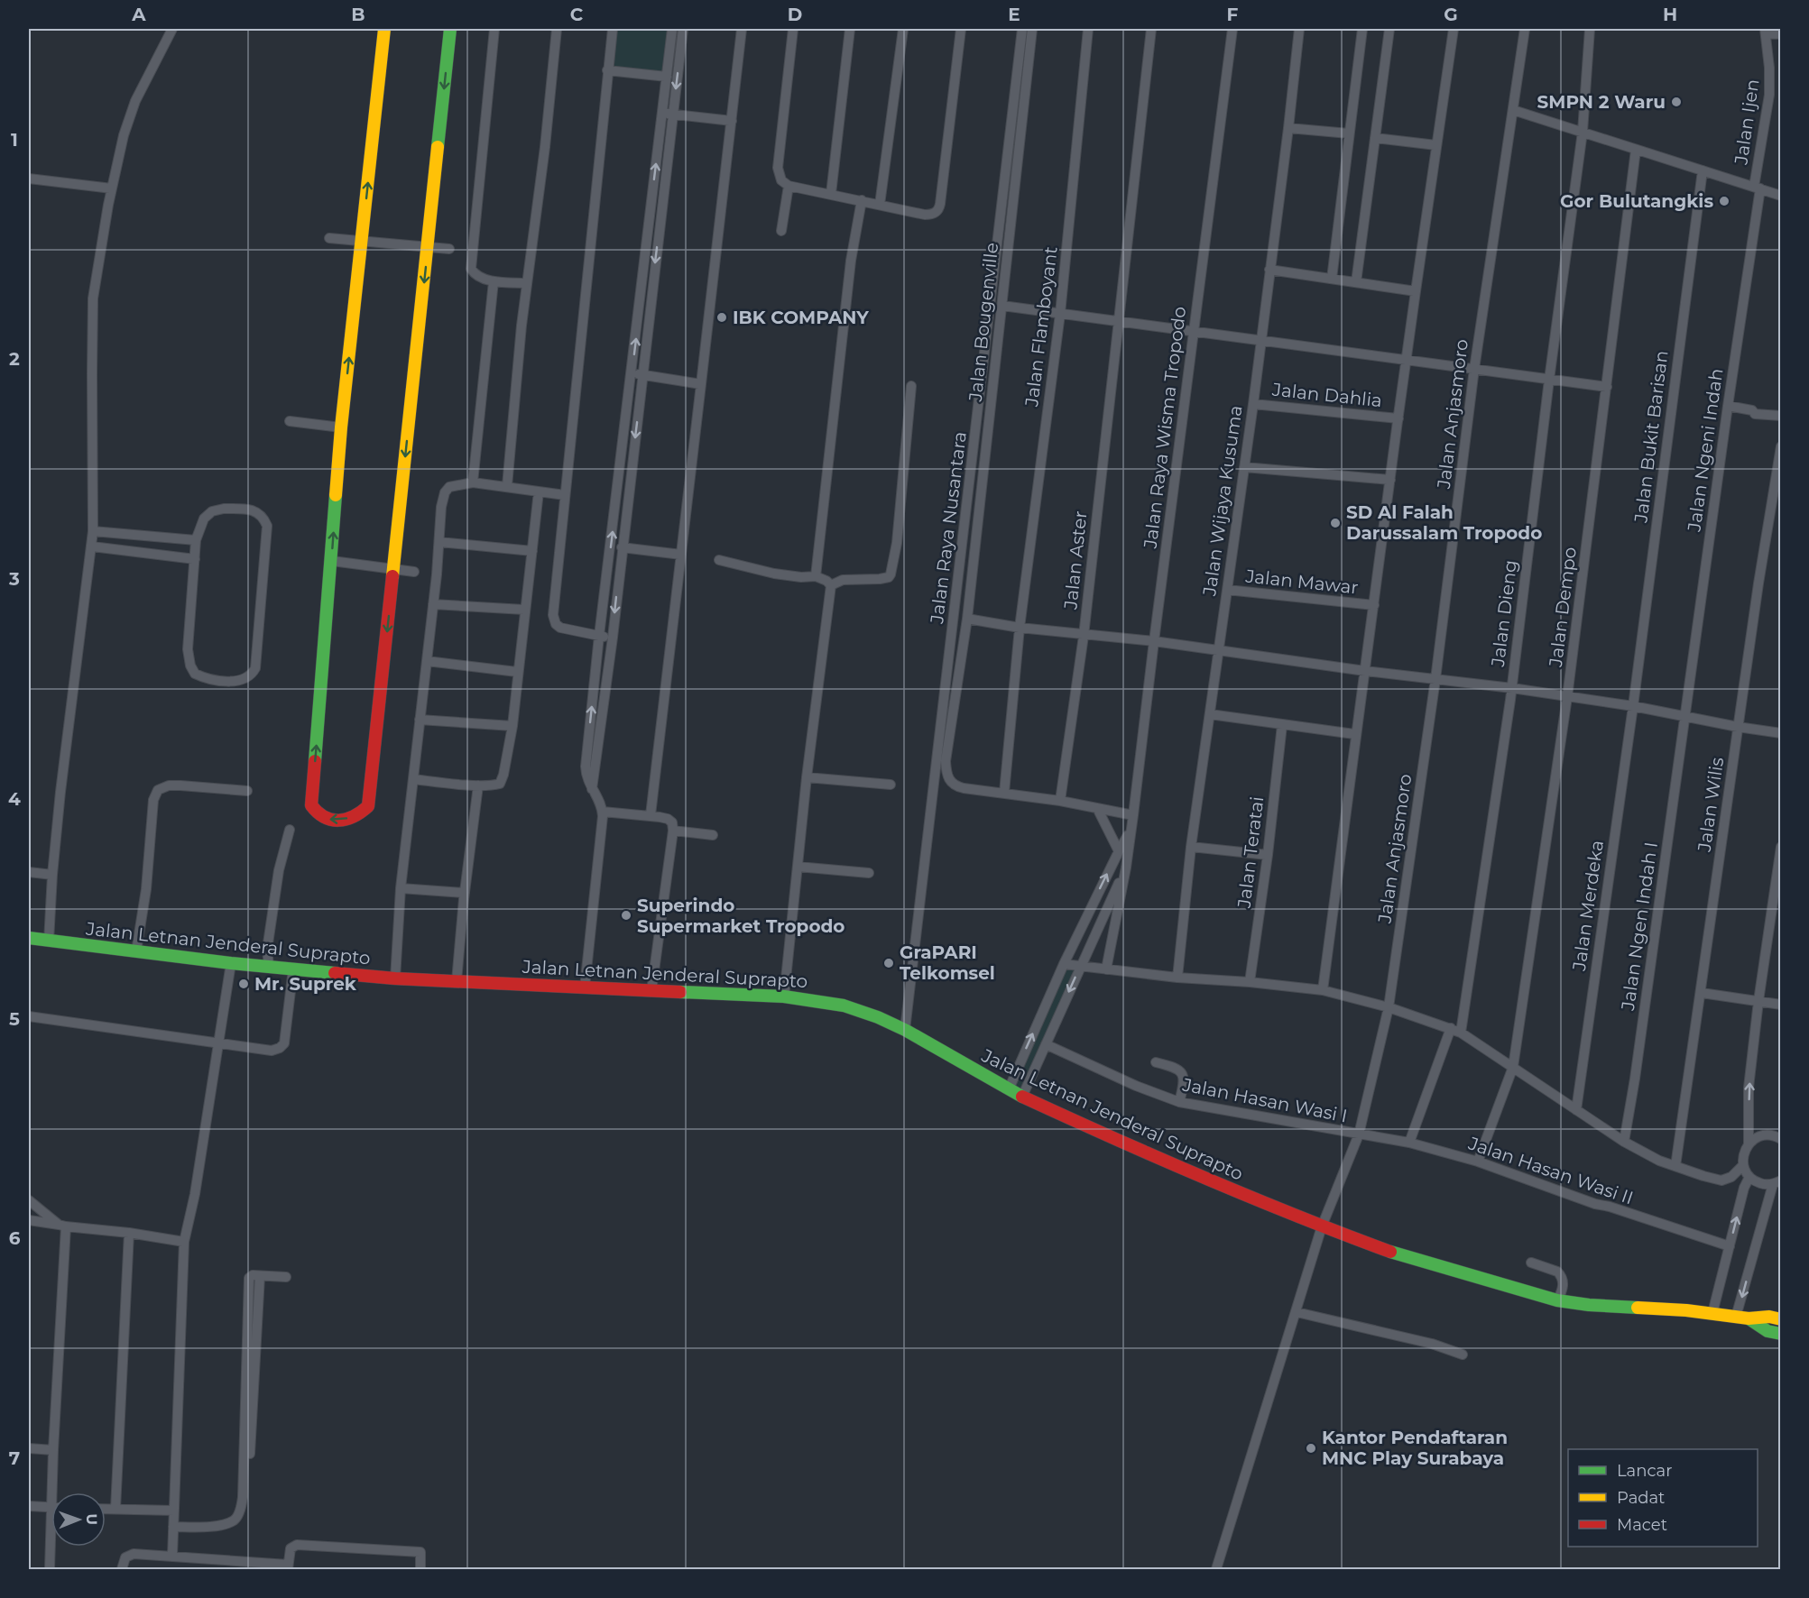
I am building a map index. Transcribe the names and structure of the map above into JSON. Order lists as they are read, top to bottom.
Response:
{
  "streets": {
    "main road": ["Jalan Letnan Jenderal Suprapto"],
    "street": [
      "Jalan Ijen",
      "Jalan Bougenville",
      "Jalan Flamboyant",
      "Jalan Dahlia",
      "Jalan Anjasmoro",
      "Jalan Raya Wisma Tropodo",
      "Jalan Bukit Barisan",
      "Jalan Ngeni Indah",
      "Jalan Wijaya Kusuma",
      "Jalan Raya Nusantara",
      "Jalan Aster",
      "Jalan Mawar",
      "Jalan Dempo",
      "Jalan Dieng",
      "Jalan Wilis",
      "Jalan Teratai",
      "Jalan Merdeka",
      "Jalan Ngen Indah I",
      "Jalan Hasan Wasi I",
      "Jalan Hasan Wasi II"
    ]
  },
  "crossings": [
    ["Jalan Ijen", "Jalan Ngeni Indah"],
    ["Jalan Bougenville", "Jalan Flamboyant"],
    ["Jalan Dahlia", "Jalan Wijaya Kusuma"],
    ["Jalan Anjasmoro", "Jalan Letnan Jenderal Suprapto"],
    ["Jalan Anjasmoro", "Jalan Hasan Wasi I"],
    ["Jalan Anjasmoro", "Jalan Hasan Wasi II"],
    ["Jalan Bukit Barisan", "Jalan Merdeka"],
    ["Jalan Ngeni Indah", "Jalan Ngen Indah I"],
    ["Jalan Wijaya Kusuma", "Jalan Mawar"],
    ["Jalan Raya Nusantara", "Jalan Letnan Jenderal Suprapto"],
    ["Jalan Dempo", "Jalan Hasan Wasi II"],
    ["Jalan Hasan Wasi I", "Jalan Hasan Wasi II"]
  ],
  "places": [
    "SMPN 2 Waru",
    "Gor Bulutangkis",
    "IBK COMPANY",
    "SD Al Falah Darussalam Tropodo",
    "Superindo Supermarket Tropodo",
    "GraPARI Telkomsel",
    "Mr. Suprek",
    "Kantor Pendaftaran MNC Play Surabaya"
  ],
  "legend": ["Lancar", "Padat", "Macet"],
  "north": "right",
  "grid": {
    "columns": [
      "A",
      "B",
      "C",
      "D",
      "E",
      "F",
      "G",
      "H"
    ],
    "rows": [
      "1",
      "2",
      "3",
      "4",
      "5",
      "6",
      "7"
    ]
  }
}
